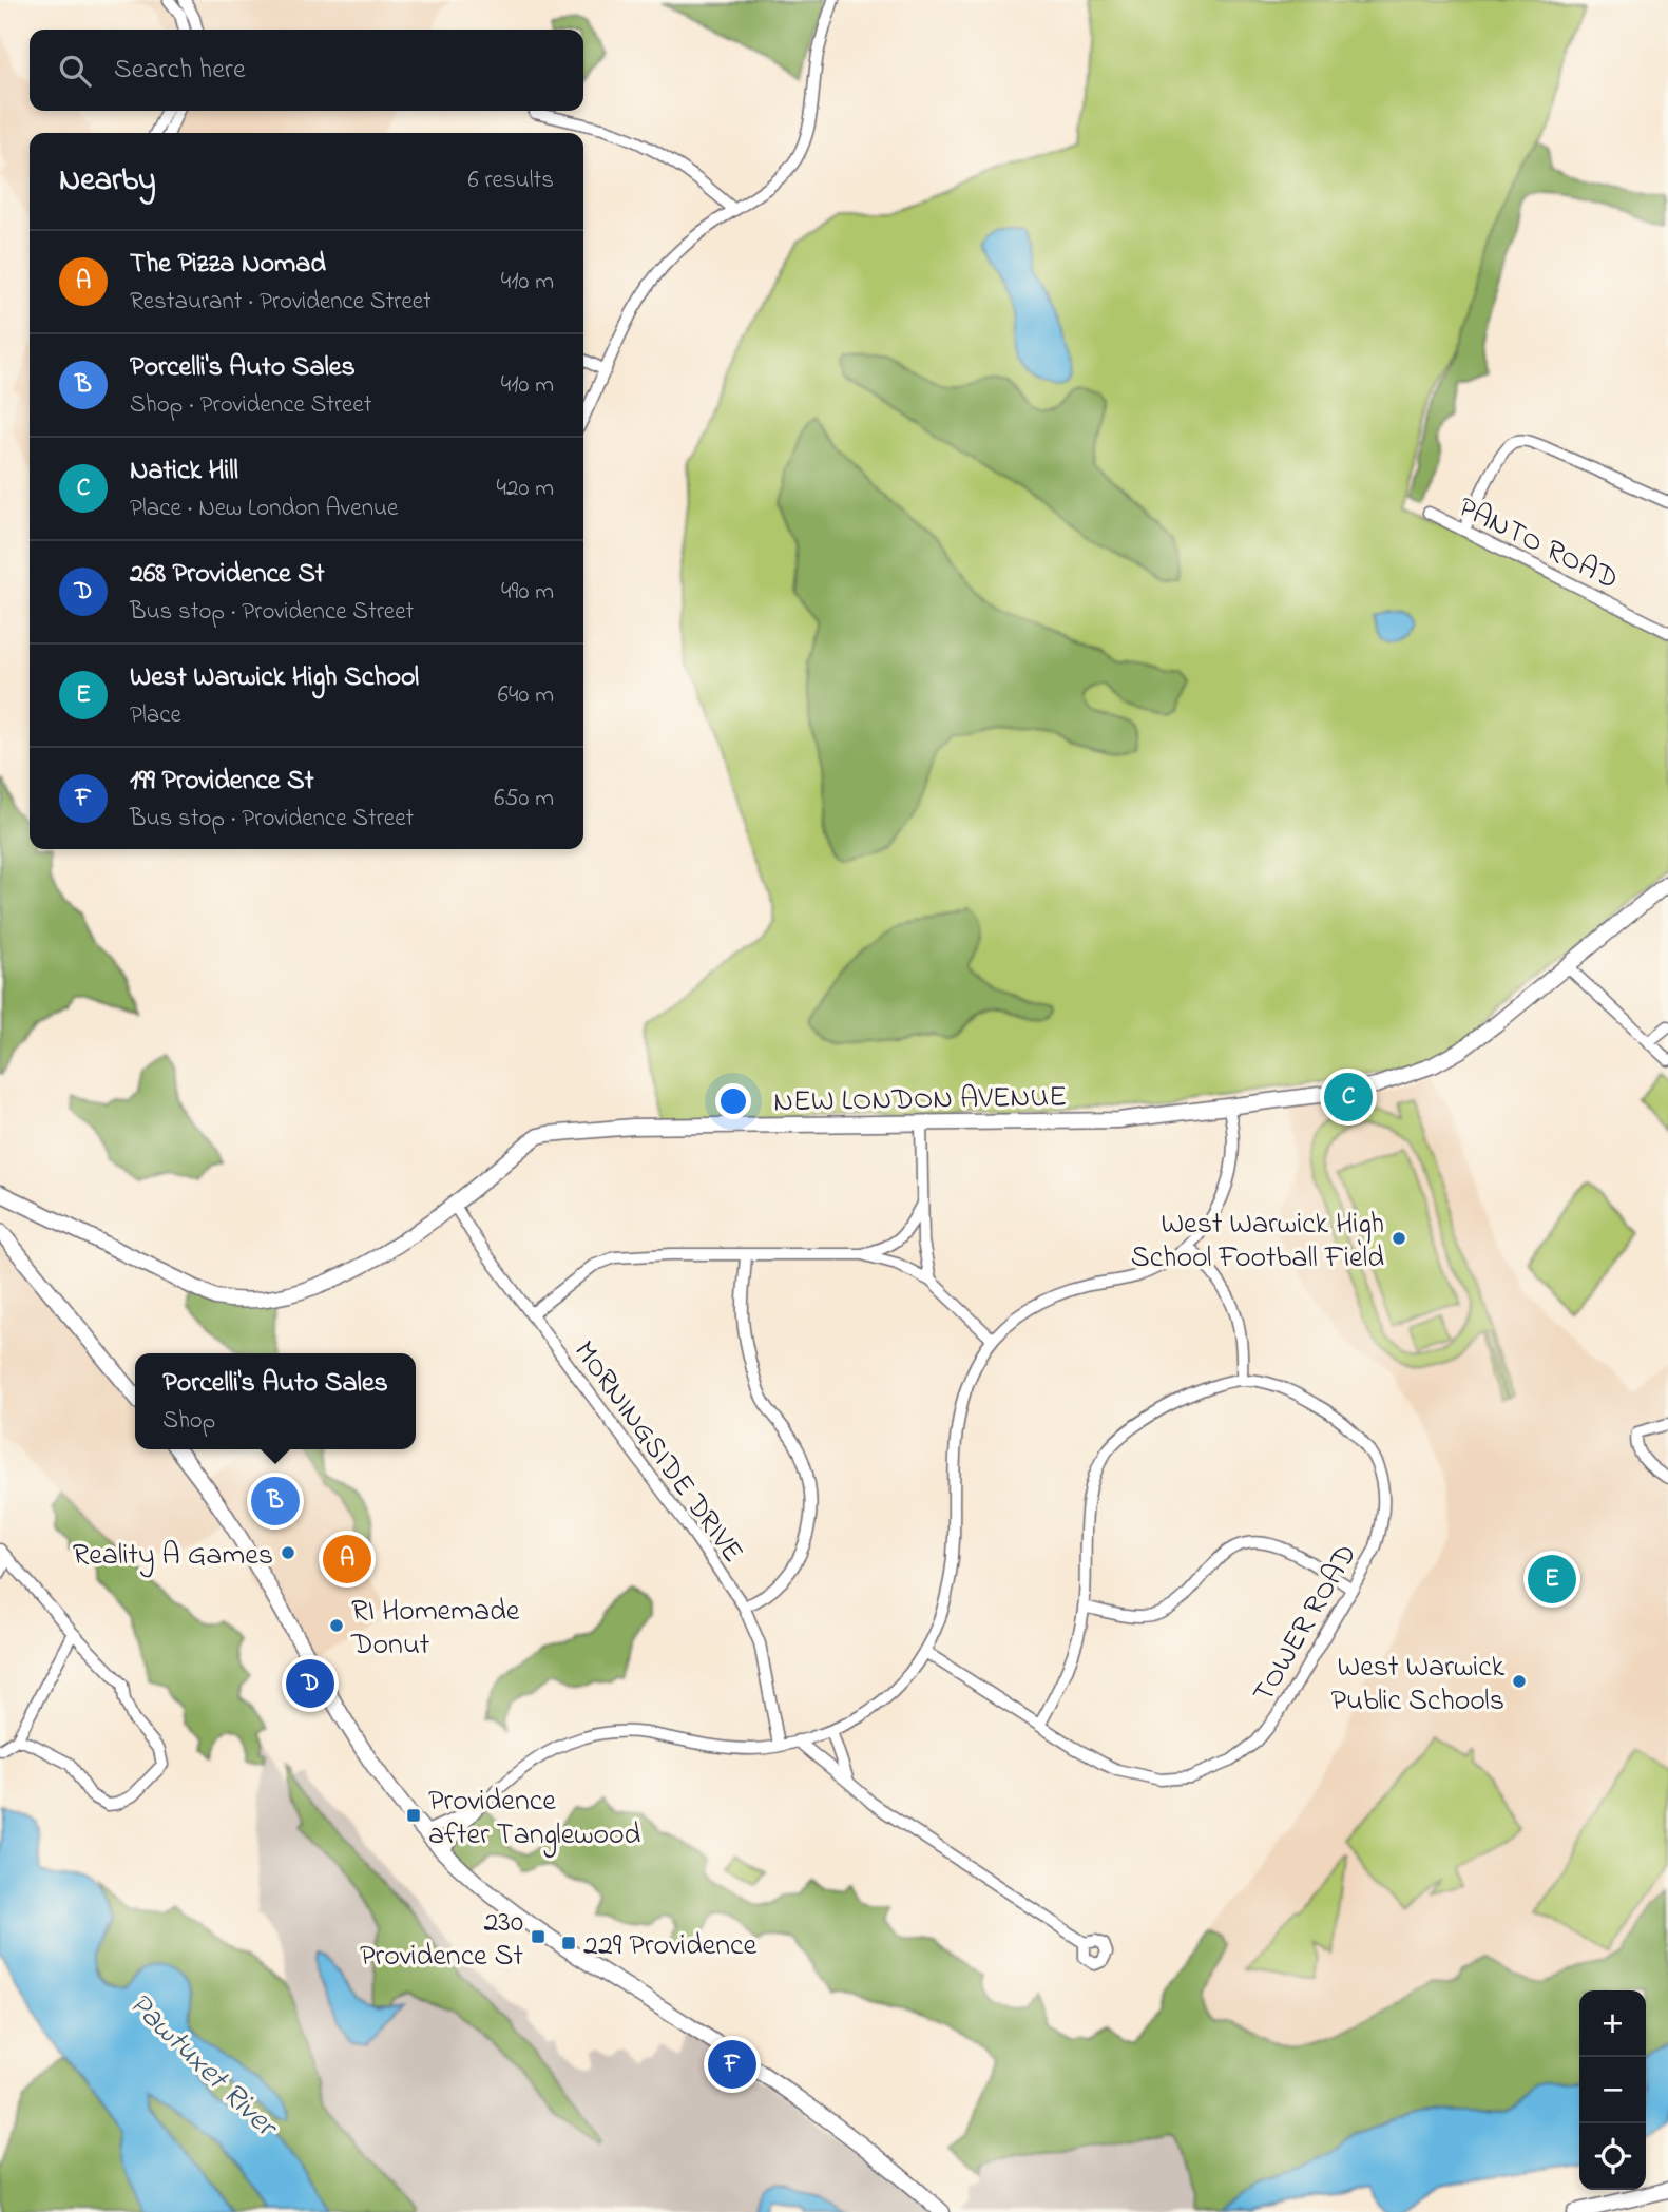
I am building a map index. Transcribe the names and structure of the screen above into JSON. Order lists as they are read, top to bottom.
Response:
{
  "streets": {
    "main road": ["NEW LONDON AVENUE"],
    "street": ["PANTO ROAD", "MORNINGSIDE DRIVE", "TOWER ROAD"]
  },
  "crossings": [
    ["NEW LONDON AVENUE", "MORNINGSIDE DRIVE"]
  ],
  "water": ["Pawtuxet River"],
  "places": {
    "other": [
      "West Warwick High School Football Field",
      "Reality A Games",
      "RI Homemade Donut",
      "West Warwick Public Schools"
    ],
    "transit": ["Providence after Tanglewood", "230 Providence St", "229 Providence"]
  },
  "page": {
    "search": "Search here",
    "heading": ["Nearby", "6 results"],
    "list": [
      {
        "mark": "A",
        "name": "The Pizza Nomad",
        "note": "Restaurant · Providence Street",
        "value": "410 m"
      },
      {
        "mark": "B",
        "name": "Porcelli's Auto Sales",
        "note": "Shop · Providence Street",
        "value": "410 m"
      },
      {
        "mark": "C",
        "name": "Natick Hill",
        "note": "Place · New London Avenue",
        "value": "420 m"
      },
      {
        "mark": "D",
        "name": "268 Providence St",
        "note": "Bus stop · Providence Street",
        "value": "490 m"
      },
      {
        "mark": "E",
        "name": "West Warwick High School",
        "note": "Place",
        "value": "640 m"
      },
      {
        "mark": "F",
        "name": "199 Providence St",
        "note": "Bus stop · Providence Street",
        "value": "650 m"
      }
    ],
    "pins": [
      "C",
      "B",
      "A",
      "E",
      "D",
      "F"
    ],
    "popup": ["Porcelli's Auto Sales", "Shop"],
    "map_buttons": ["+", "−"]
  }
}
